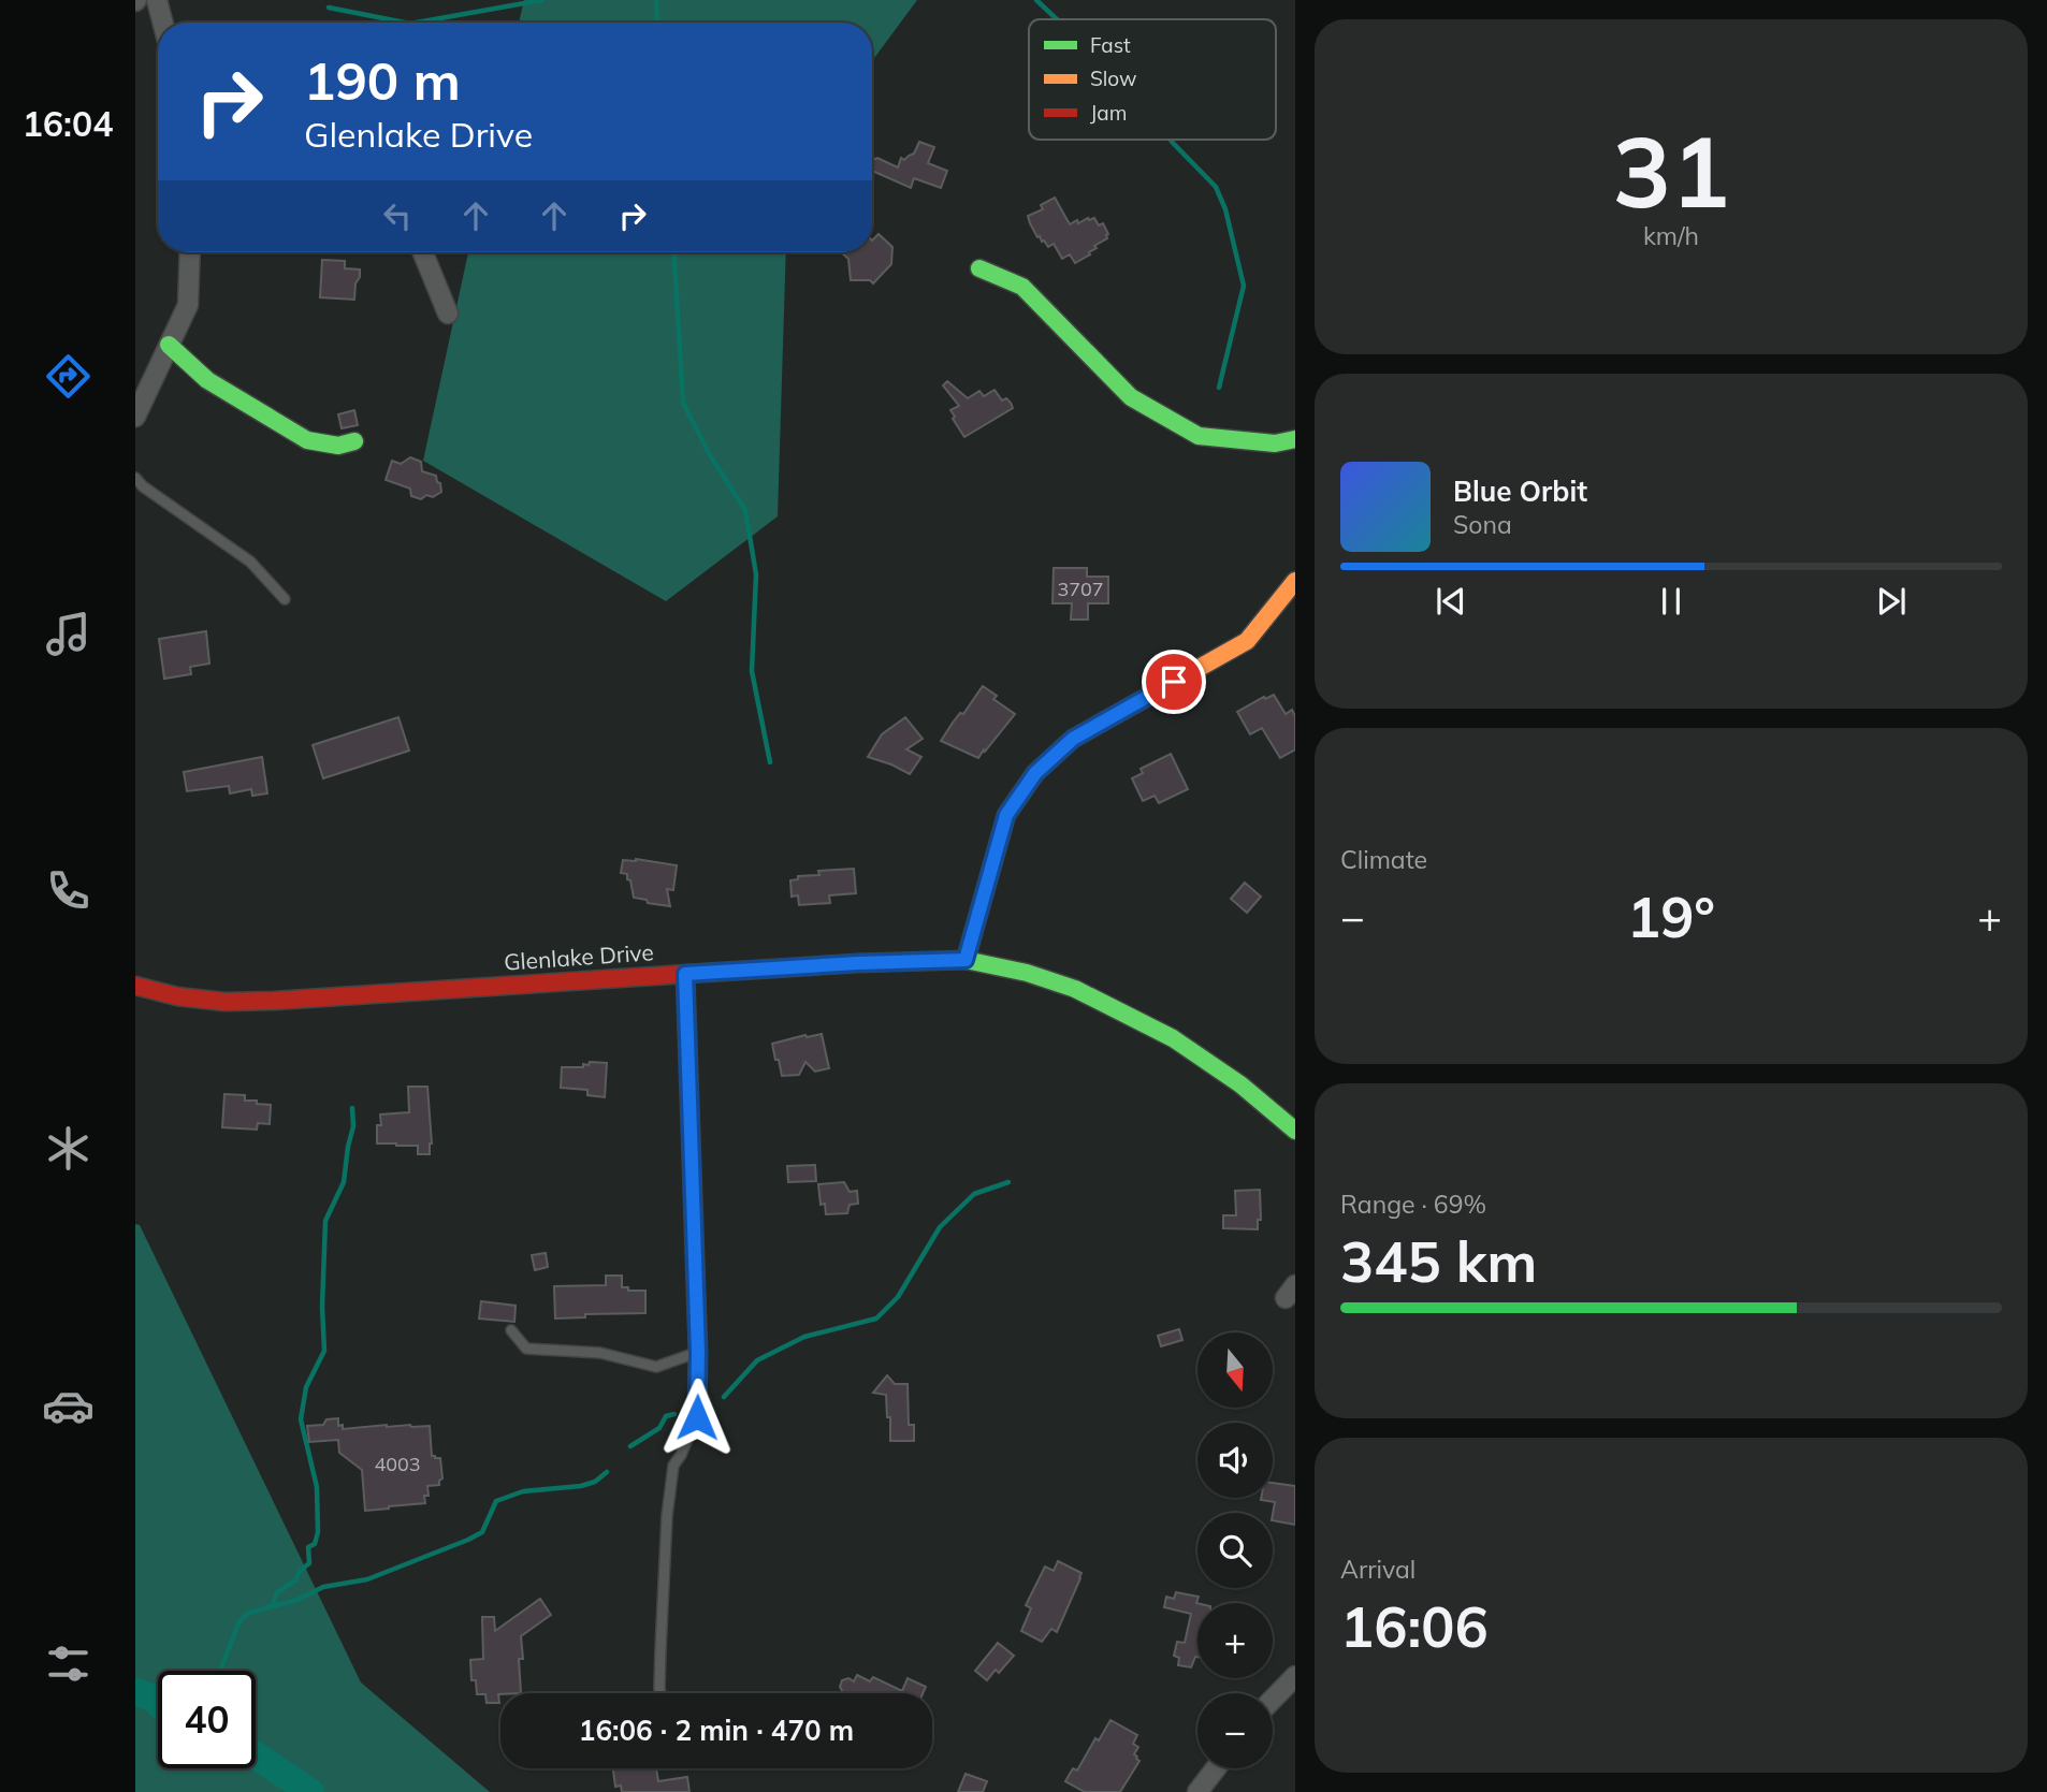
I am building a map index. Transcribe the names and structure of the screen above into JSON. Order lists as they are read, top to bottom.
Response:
{
  "streets": {
    "street": ["Glenlake Drive"]
  },
  "house_numbers": ["3707", "4003"],
  "legend": ["Fast", "Slow", "Jam"],
  "north": "bottom",
  "page": {
    "tabs": "16:04",
    "tile": [
      ["31", "km/h"],
      "Climate",
      ["Range · 69%", "345 km"],
      ["Arrival", "16:06"]
    ],
    "turn": ["190 m", "Glenlake Drive"],
    "song": ["Blue Orbit", "Sona"],
    "heat": ["−", "19°", "+"],
    "map_buttons": ["+", "−"],
    "limit": "40",
    "trip": "16:06 · 2 min · 470 m"
  }
}
